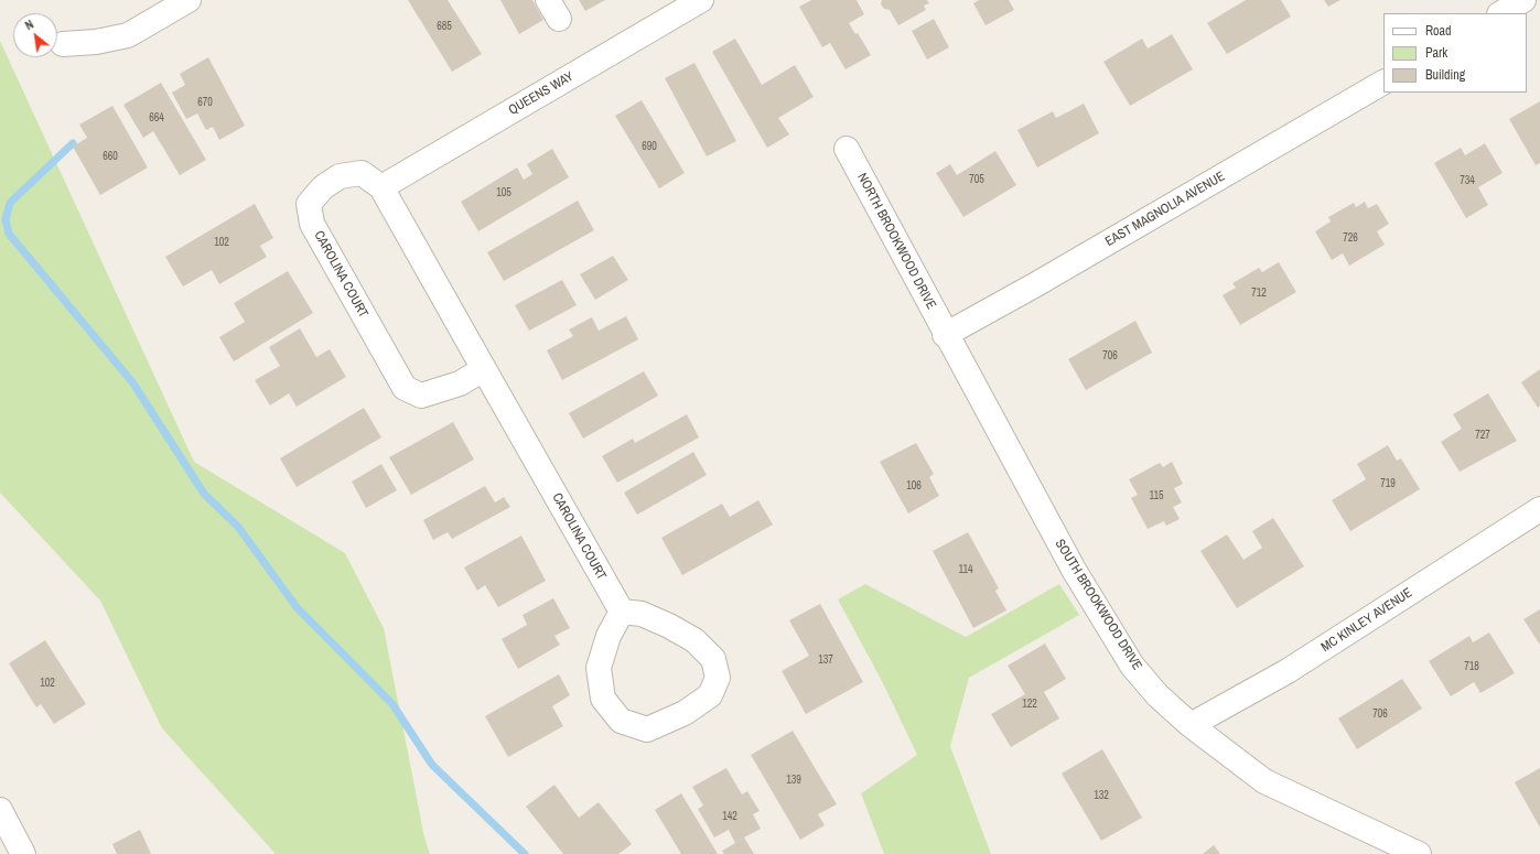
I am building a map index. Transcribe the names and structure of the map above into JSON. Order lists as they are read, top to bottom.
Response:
{
  "streets": {
    "street": [
      "QUEENS WAY",
      "EAST MAGNOLIA AVENUE",
      "NORTH BROOKWOOD DRIVE",
      "CAROLINA COURT",
      "SOUTH BROOKWOOD DRIVE",
      "MC KINLEY AVENUE"
    ]
  },
  "crossings": [
    ["QUEENS WAY", "CAROLINA COURT"],
    ["EAST MAGNOLIA AVENUE", "NORTH BROOKWOOD DRIVE"],
    ["EAST MAGNOLIA AVENUE", "SOUTH BROOKWOOD DRIVE"],
    ["NORTH BROOKWOOD DRIVE", "SOUTH BROOKWOOD DRIVE"],
    ["SOUTH BROOKWOOD DRIVE", "MC KINLEY AVENUE"]
  ],
  "house_numbers": [
    "685",
    "670",
    "664",
    "690",
    "660",
    "705",
    "734",
    "105",
    "726",
    "102",
    "712",
    "706",
    "727",
    "719",
    "106",
    "115",
    "114",
    "137",
    "718",
    "102",
    "122",
    "706",
    "139",
    "132",
    "142"
  ],
  "legend": ["Road", "Park", "Building"],
  "north": "top left"
}
